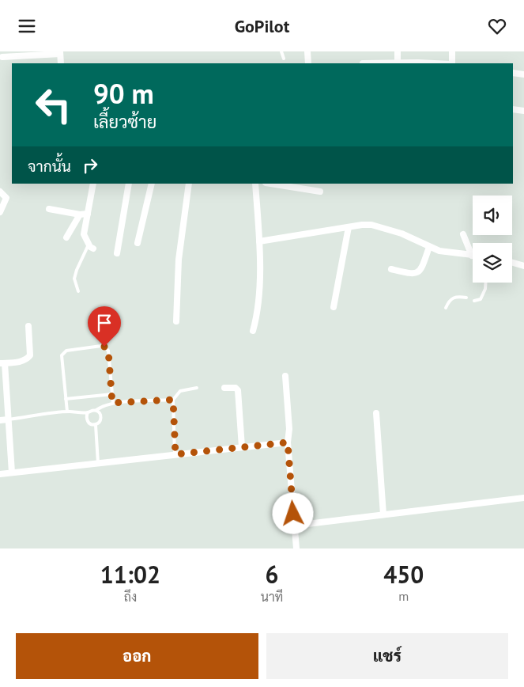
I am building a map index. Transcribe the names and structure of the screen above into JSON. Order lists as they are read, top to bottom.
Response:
{
  "page": {
    "header": "GoPilot",
    "turn": ["90 m", "เลี้ยวซ้าย"],
    "then": "จากนั้น",
    "eta": [
      "11:02",
      "ถึง",
      "6",
      "นาที",
      "450",
      "m"
    ],
    "buttons": ["ออก", "แชร์"]
  }
}
